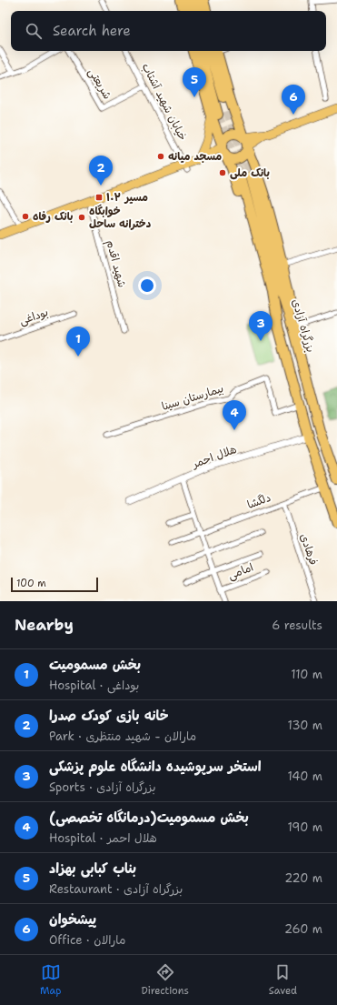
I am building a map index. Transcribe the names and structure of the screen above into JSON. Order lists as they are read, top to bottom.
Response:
{
  "streets": {
    "highway": ["بزرگراه آزادی"],
    "street": [
      "شریعتی",
      "خیابان شهید آشتاب",
      "شهید اقدم",
      "بوداغی",
      "بیمارستان سینا",
      "هلال احمر",
      "دلگشا",
      "فرهادی",
      "امامی"
    ]
  },
  "crossings": [
    ["شریعتی", "خیابان شهید آشتاب"],
    ["بزرگراه آزادی", "بیمارستان سینا"],
    ["بزرگراه آزادی", "هلال احمر"],
    ["بزرگراه آزادی", "دلگشا"],
    ["دلگشا", "فرهادی"]
  ],
  "places": {
    "other": [
      "مسجد میانه",
      "بانک ملی",
      "بانک رفاه",
      "خوابگاه دخترانه ساحل"
    ],
    "transit": ["مسیر ۱۰۲"]
  },
  "scale_bar": "100 m",
  "page": {
    "search": "Search here",
    "pins": [
      "5",
      "6",
      "2",
      "3",
      "1",
      "4"
    ],
    "scale": "100 m",
    "heading": ["Nearby", "6 results"],
    "list": [
      {
        "mark": "1",
        "name": "بخش مسمومیت",
        "note": "Hospital · بوداغی",
        "value": "110 m"
      },
      {
        "mark": "2",
        "name": "خانه بازی کودک صدرا",
        "note": "Park · مارالان - شهید منتظری",
        "value": "130 m"
      },
      {
        "mark": "3",
        "name": "استخر سرپوشیده دانشگاه علوم پزشکی",
        "note": "Sports · بزرگراه آزادی",
        "value": "140 m"
      },
      {
        "mark": "4",
        "name": "بخش مسمومیت(درمانگاه تخصصی)",
        "note": "Hospital · هلال احمر",
        "value": "190 m"
      },
      {
        "mark": "5",
        "name": "بناب کبابی بهزاد",
        "note": "Restaurant · بزرگراه آزادی",
        "value": "220 m"
      },
      {
        "mark": "6",
        "name": "پیشخوان",
        "note": "Office · مارالان",
        "value": "260 m"
      }
    ],
    "nav": ["Map", "Directions", "Saved"]
  }
}
